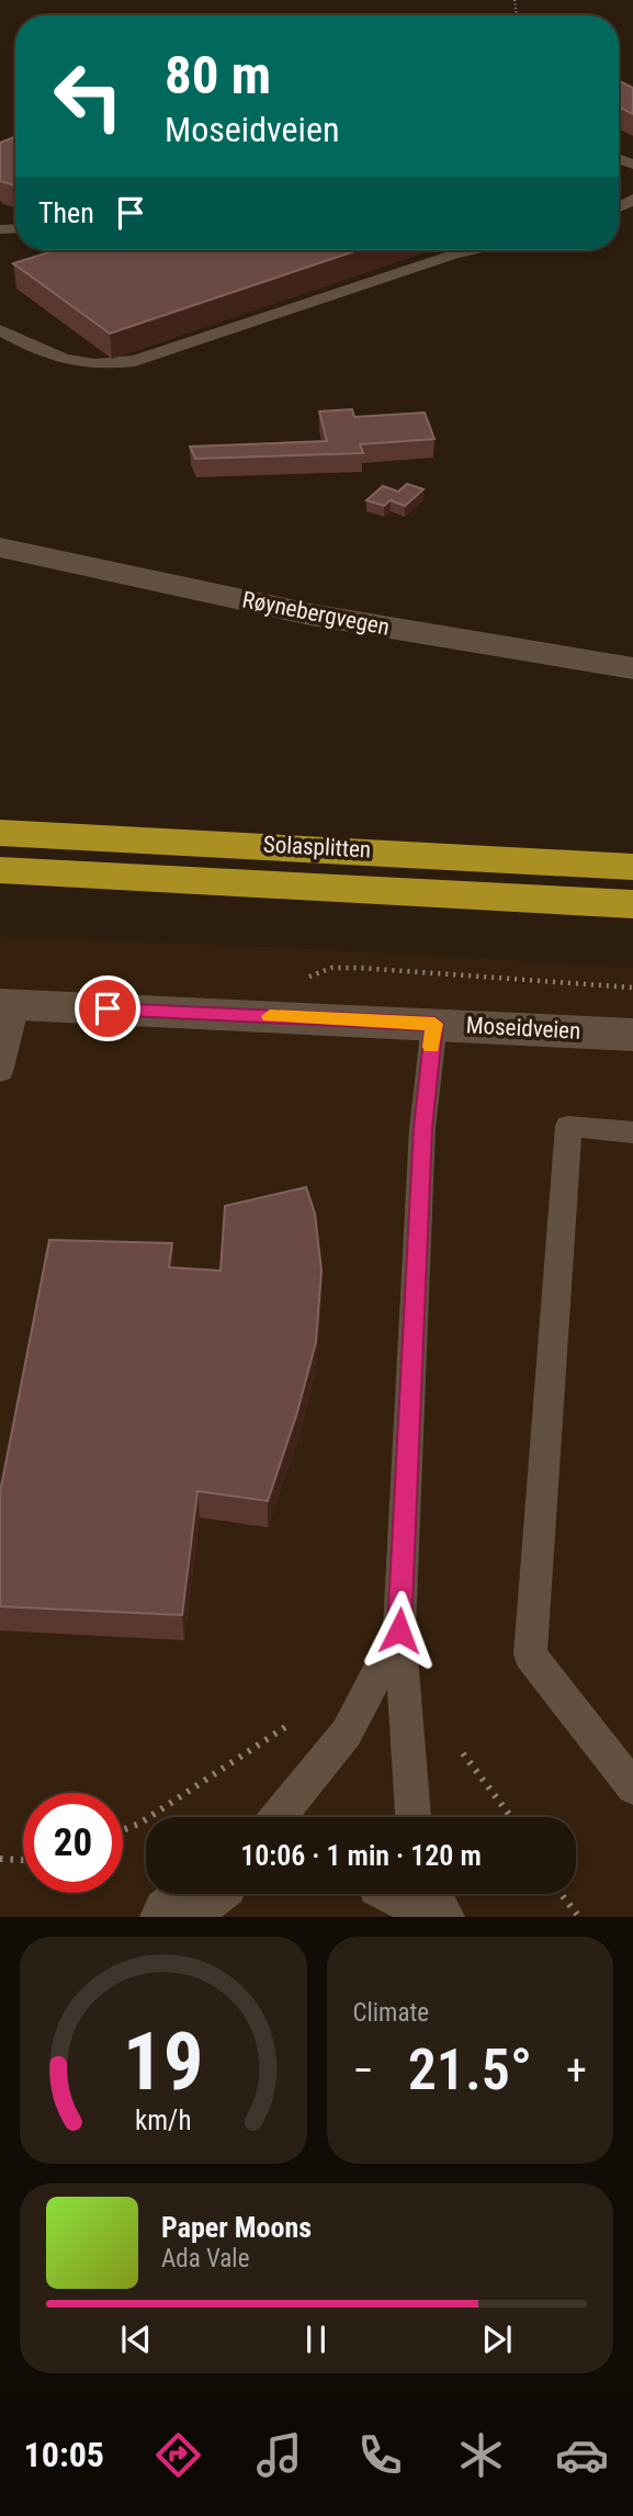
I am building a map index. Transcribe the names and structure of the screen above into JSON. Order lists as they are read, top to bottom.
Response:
{
  "streets": {
    "highway": ["Solasplitten"],
    "street": ["Røynebergvegen", "Moseidveien"]
  },
  "page": {
    "turn": ["80 m", "Moseidveien"],
    "then": "Then",
    "limit": "20",
    "trip": "10:06 · 1 min · 120 m",
    "tile": "Climate",
    "heat": ["−", "21.5°", "+"],
    "song": ["Paper Moons", "Ada Vale"],
    "tabs": "10:05",
    "gauge": ["19", "km/h"]
  }
}
